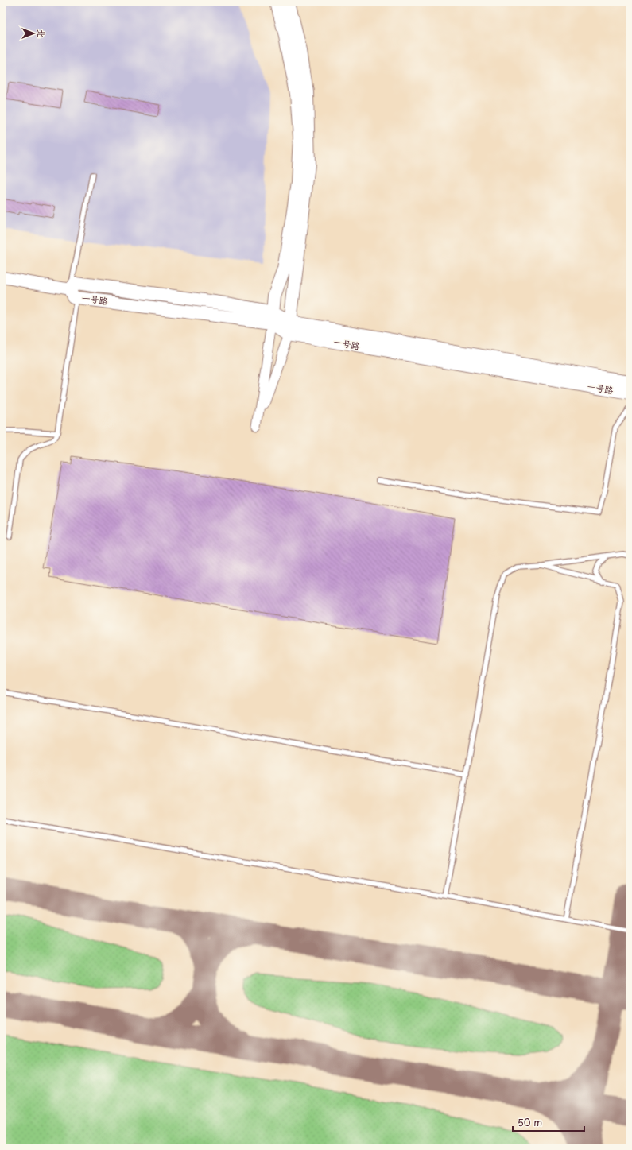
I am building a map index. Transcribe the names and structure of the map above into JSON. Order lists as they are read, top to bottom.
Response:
{
  "streets": {
    "main road": ["一号路"]
  },
  "scale_bar": "50 m",
  "north": "right"
}
